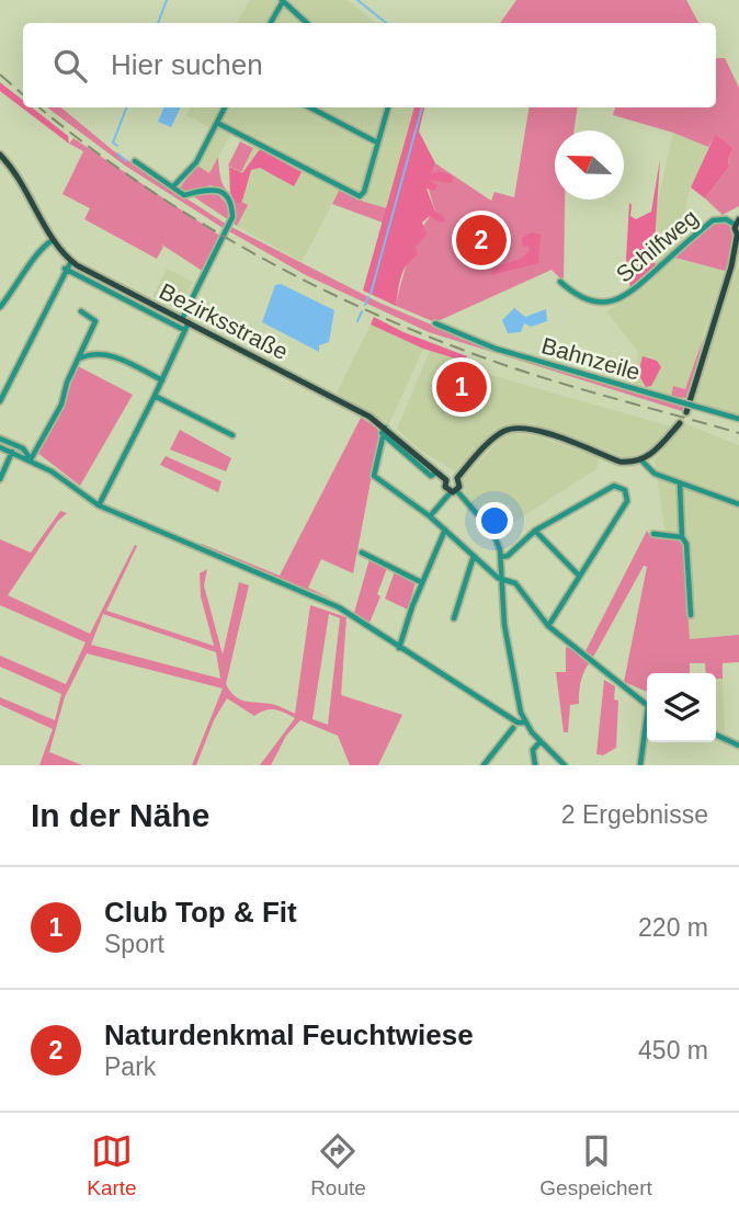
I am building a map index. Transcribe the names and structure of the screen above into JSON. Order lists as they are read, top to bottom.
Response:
{
  "streets": {
    "main road": ["Bezirksstraße"],
    "street": ["Schilfweg", "Bahnzeile"]
  },
  "north": "left",
  "page": {
    "search": "Hier suchen",
    "pins": ["2", "1"],
    "heading": ["In der Nähe", "2 Ergebnisse"],
    "list": [
      {
        "mark": "1",
        "name": "Club Top & Fit",
        "note": "Sport",
        "value": "220 m"
      },
      {
        "mark": "2",
        "name": "Naturdenkmal Feuchtwiese",
        "note": "Park",
        "value": "450 m"
      }
    ],
    "nav": ["Karte", "Route", "Gespeichert"]
  }
}
